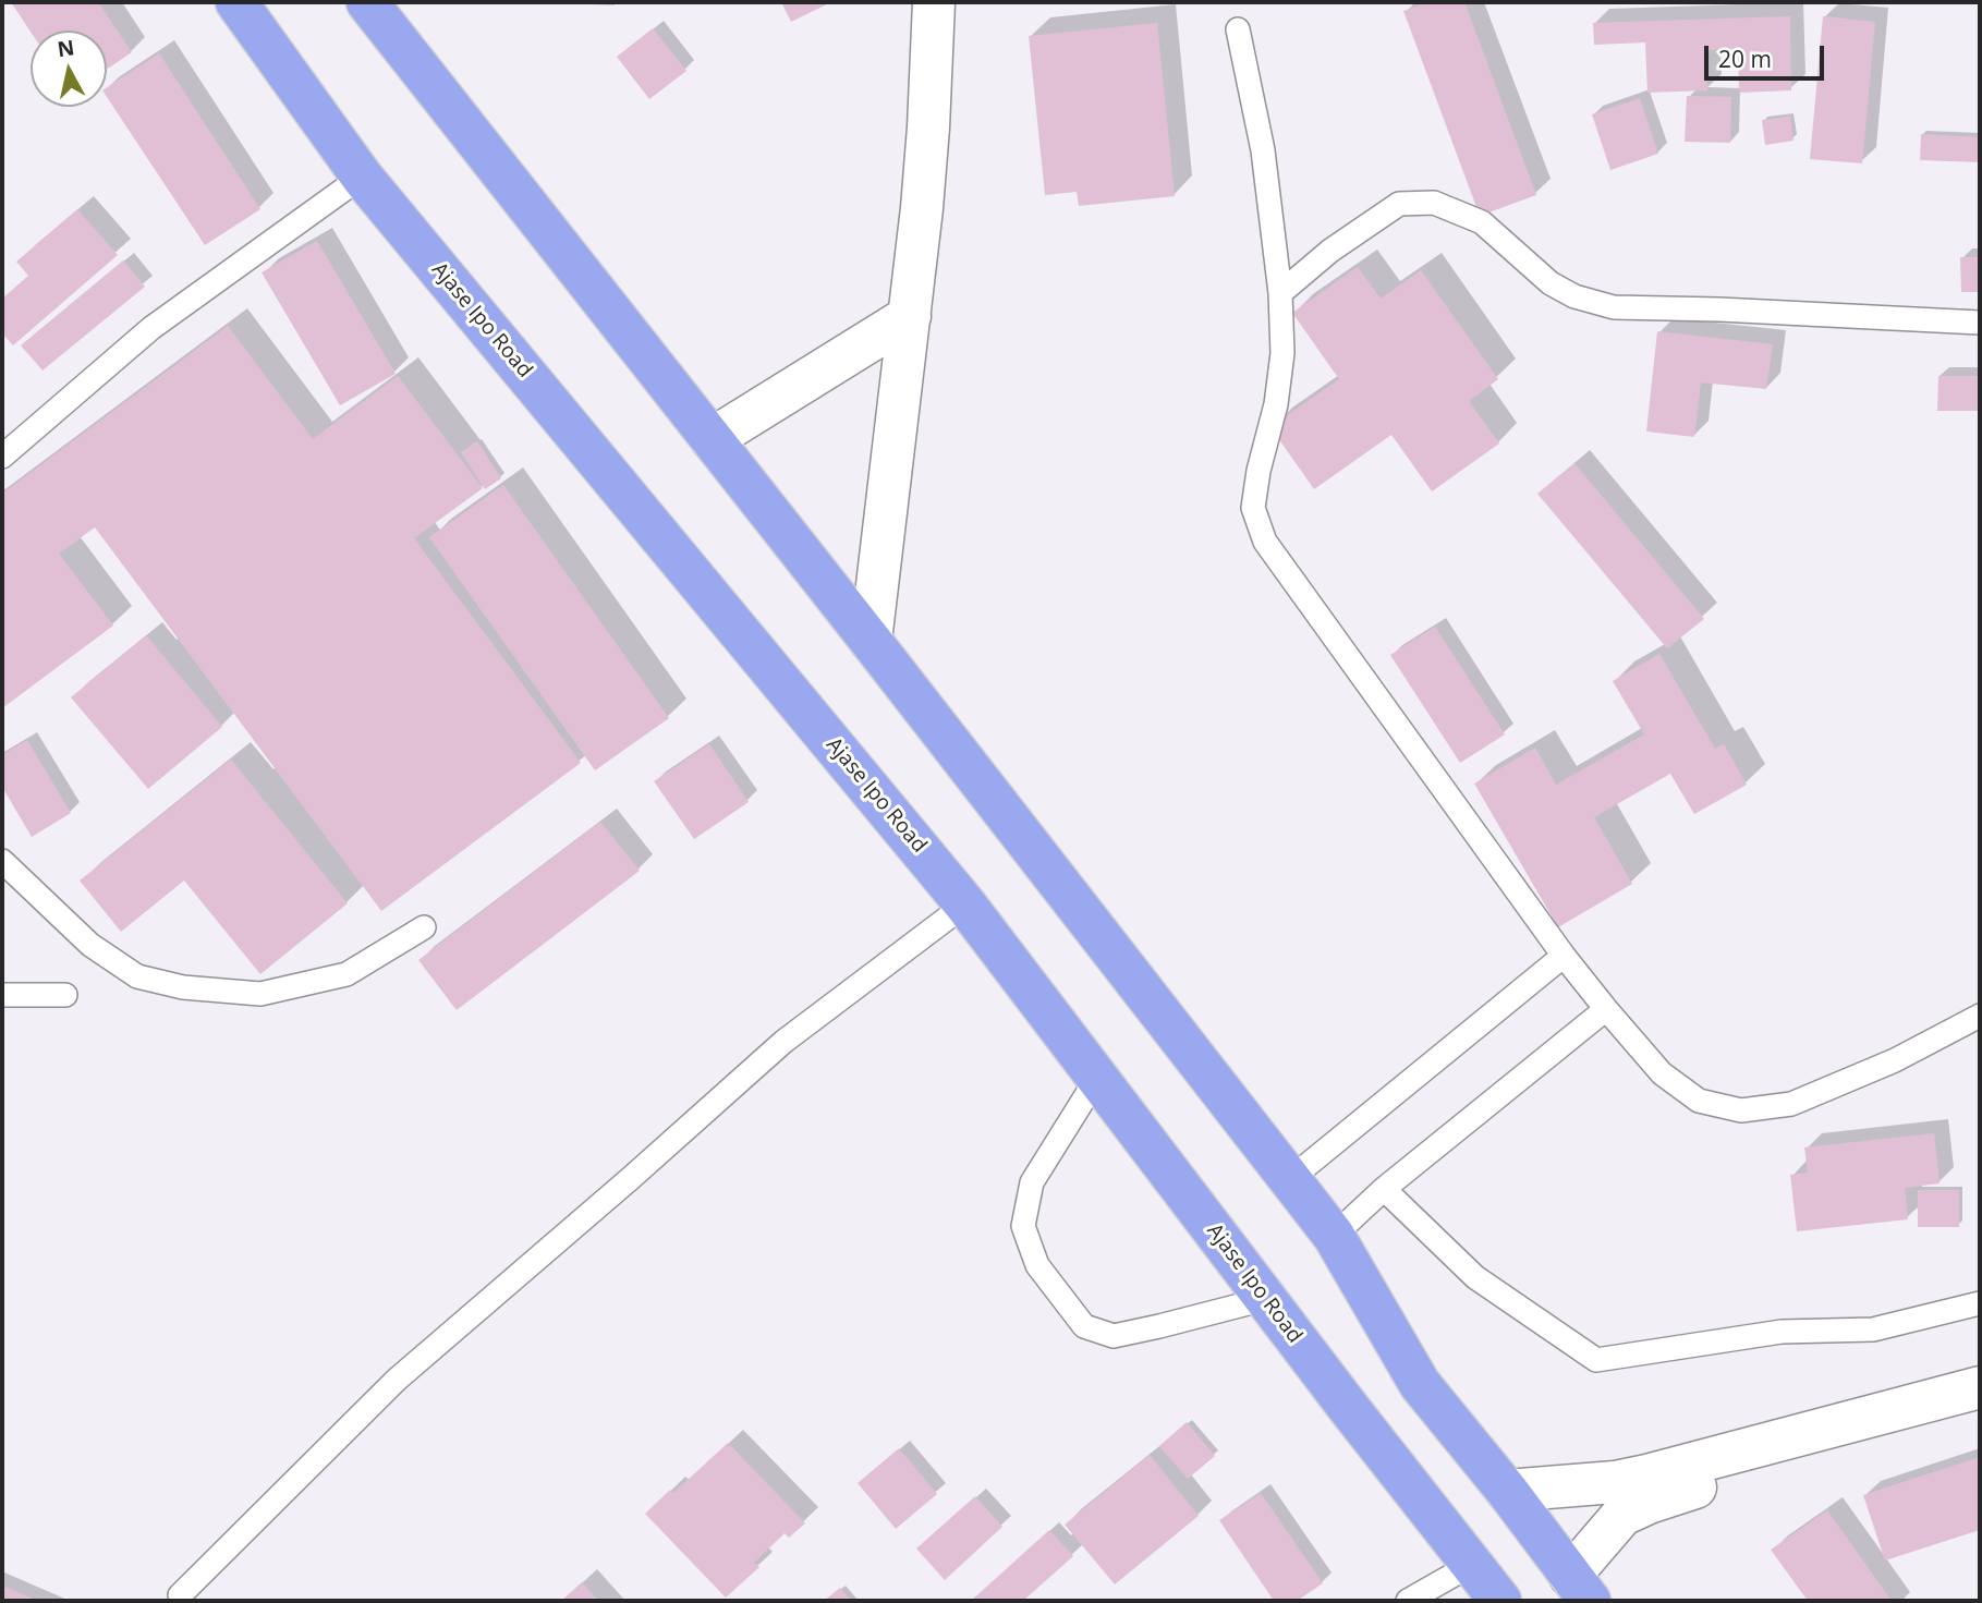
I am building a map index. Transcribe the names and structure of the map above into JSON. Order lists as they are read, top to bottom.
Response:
{
  "streets": {
    "highway": ["Ajase Ipo Road"]
  },
  "scale_bar": "20 m",
  "north": "top"
}
